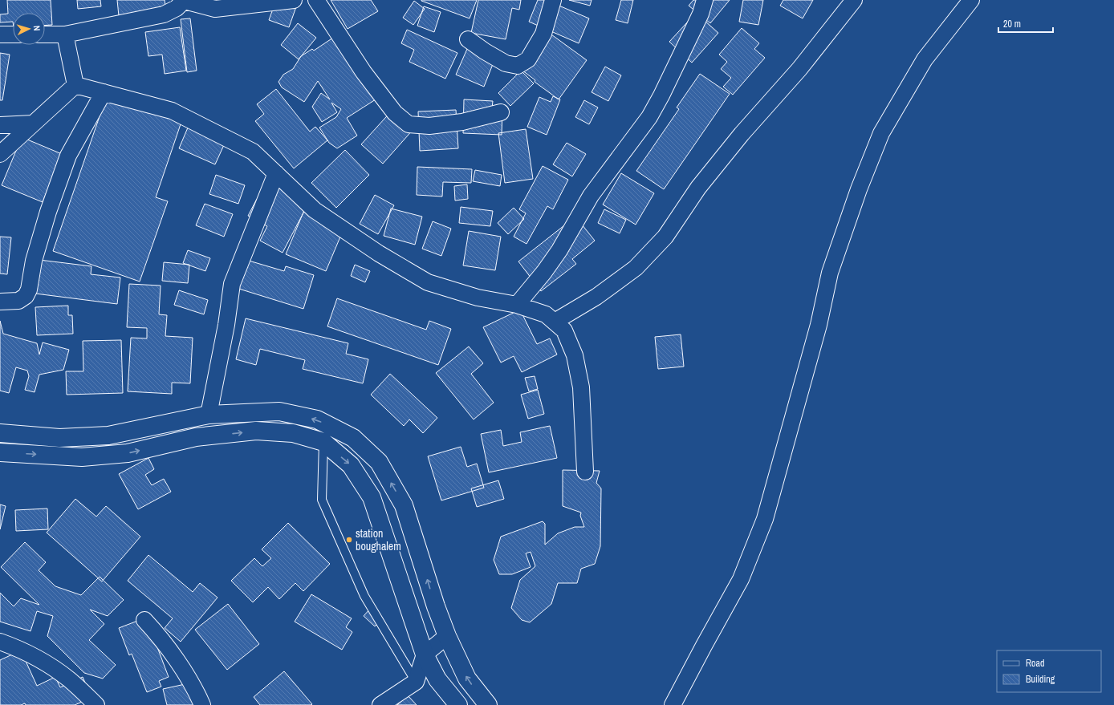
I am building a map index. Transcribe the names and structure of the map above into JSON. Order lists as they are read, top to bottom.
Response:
{
  "places": ["station boughalem"],
  "legend": ["Road", "Building"],
  "scale_bar": "20 m",
  "north": "right"
}
